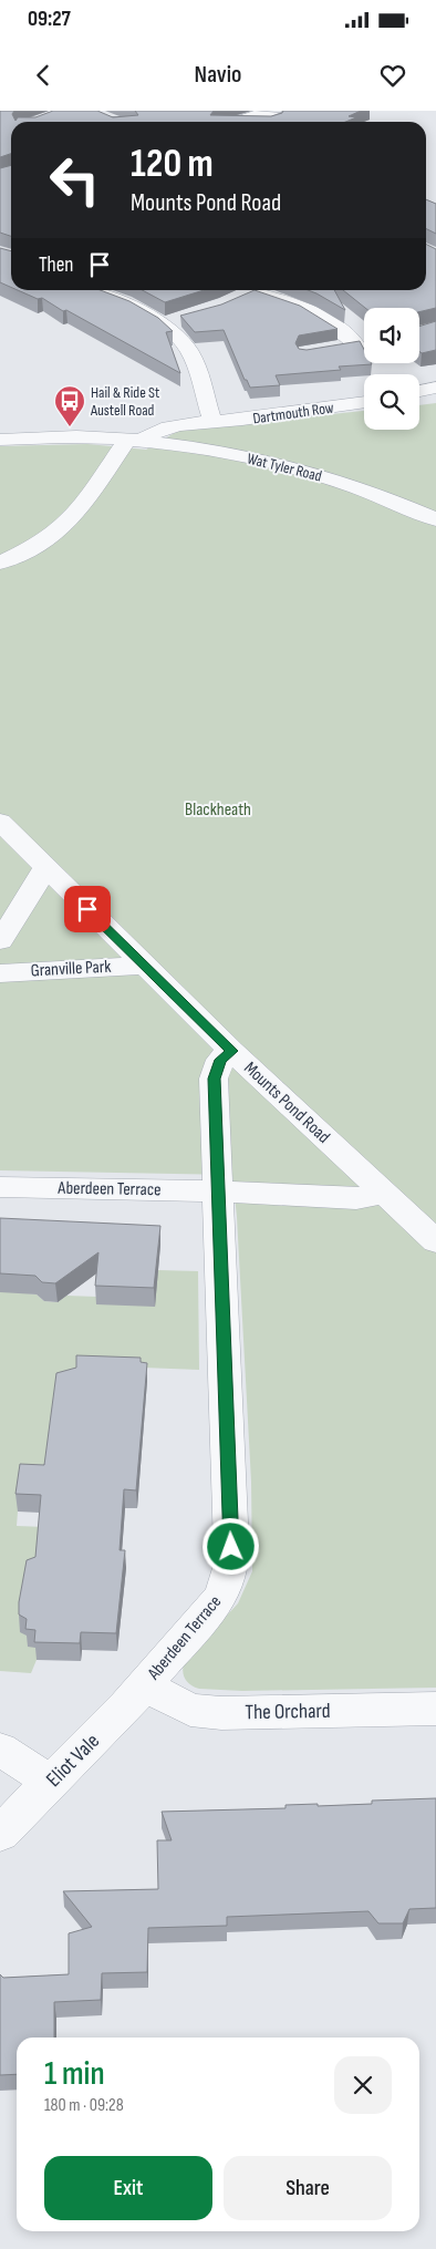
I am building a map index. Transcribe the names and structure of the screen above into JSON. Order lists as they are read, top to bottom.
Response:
{
  "streets": {
    "street": [
      "Dartmouth Row",
      "Wat Tyler Road",
      "Granville Park",
      "Mounts Pond Road",
      "Aberdeen Terrace",
      "The Orchard",
      "Eliot Vale"
    ]
  },
  "crossings": [
    ["Dartmouth Row", "Wat Tyler Road"],
    ["Granville Park", "Mounts Pond Road"],
    ["Mounts Pond Road", "Aberdeen Terrace"],
    ["Aberdeen Terrace", "The Orchard"],
    ["Aberdeen Terrace", "Eliot Vale"],
    ["The Orchard", "Eliot Vale"]
  ],
  "parks": ["Blackheath"],
  "places": {
    "bus stop": ["Hail & Ride St Austell Road"]
  },
  "page": {
    "status": "09:27",
    "header": "Navio",
    "turn": ["120 m", "Mounts Pond Road"],
    "then": "Then",
    "heading": ["1 min", "180 m · 09:28"],
    "buttons": ["Exit", "Share"]
  }
}
